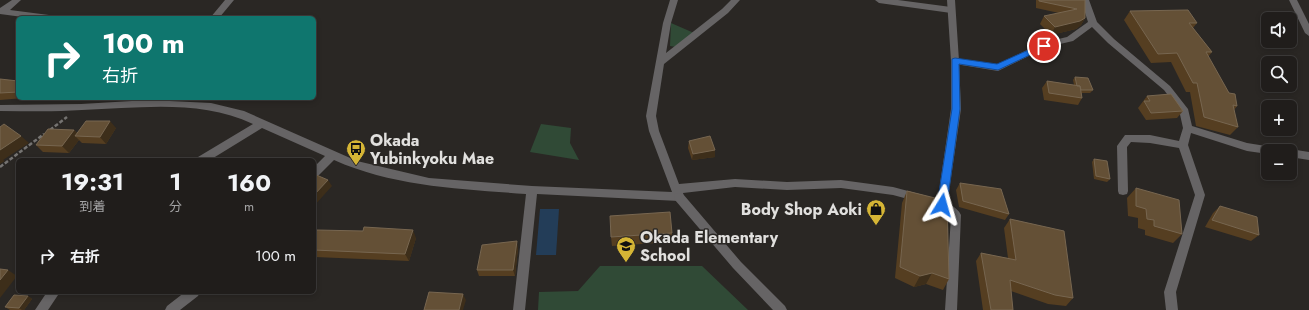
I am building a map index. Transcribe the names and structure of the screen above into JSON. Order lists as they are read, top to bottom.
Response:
{
  "places": {
    "bus stop": ["Okada Yubinkyoku Mae"],
    "shop": ["Body Shop Aoki"],
    "school or university": ["Okada Elementary School"]
  },
  "page": {
    "map_buttons": ["+", "−"],
    "turn": ["100 m", "右折"],
    "eta": [
      "19:31",
      "到着",
      "1",
      "分",
      "160",
      "m"
    ],
    "list": [
      {
        "name": "右折",
        "value": "100 m"
      }
    ]
  }
}
